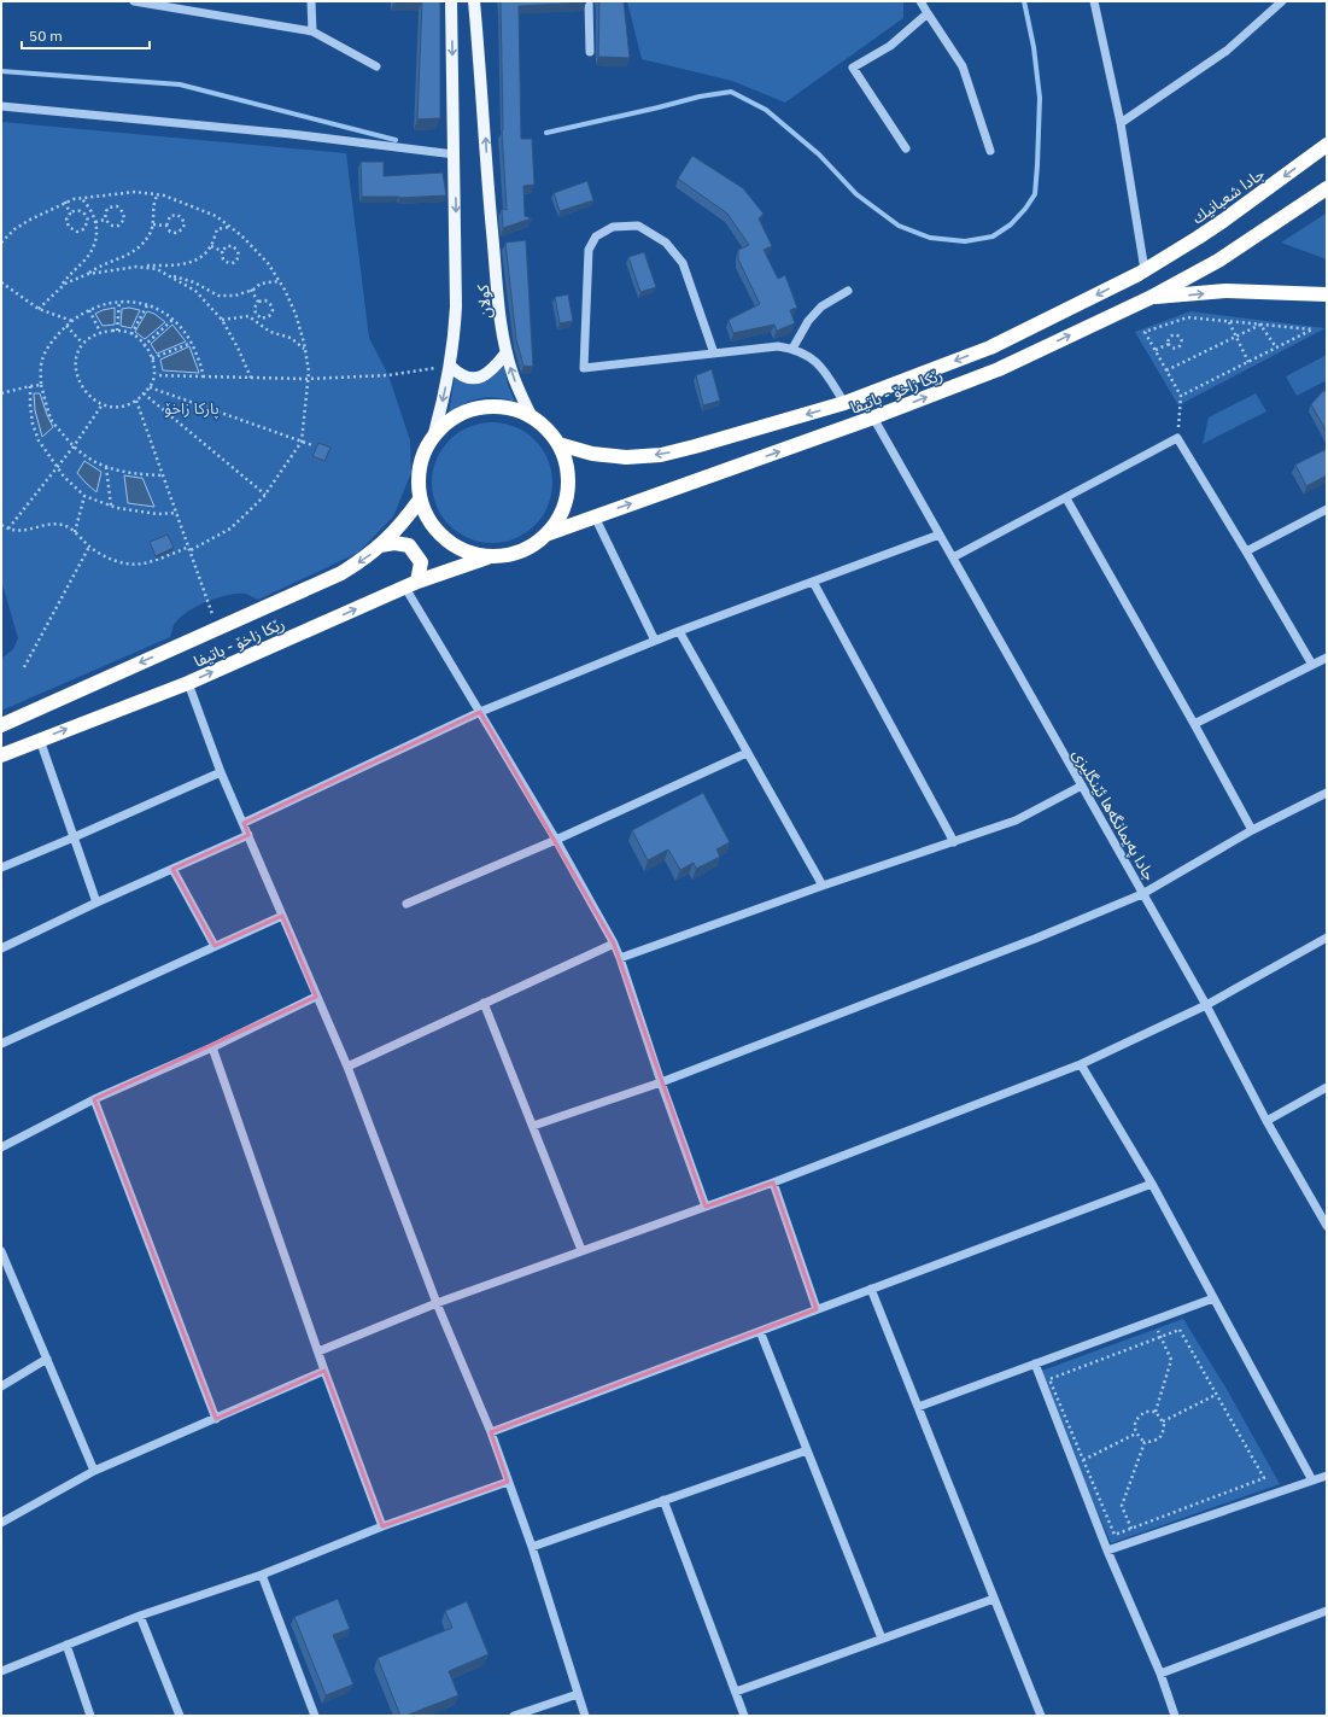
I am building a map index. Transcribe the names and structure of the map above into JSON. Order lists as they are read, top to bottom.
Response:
{
  "streets": {
    "highway": ["جادا شعبانيك", "رێکا زاخۆ - باتیفا"],
    "main road": ["كولان"],
    "street": ["جادا په‌يمانگه‌ها ئێنگليزى"]
  },
  "crossings": [
    ["جادا شعبانيك", "رێکا زاخۆ - باتیفا"],
    ["كولان", "رێکا زاخۆ - باتیفا"],
    ["رێکا زاخۆ - باتیفا", "جادا په‌يمانگه‌ها ئێنگليزى"]
  ],
  "one_way": ["جادا شعبانيك"],
  "parks": ["پارکا زاخۆ"],
  "scale_bar": "50 m"
}
